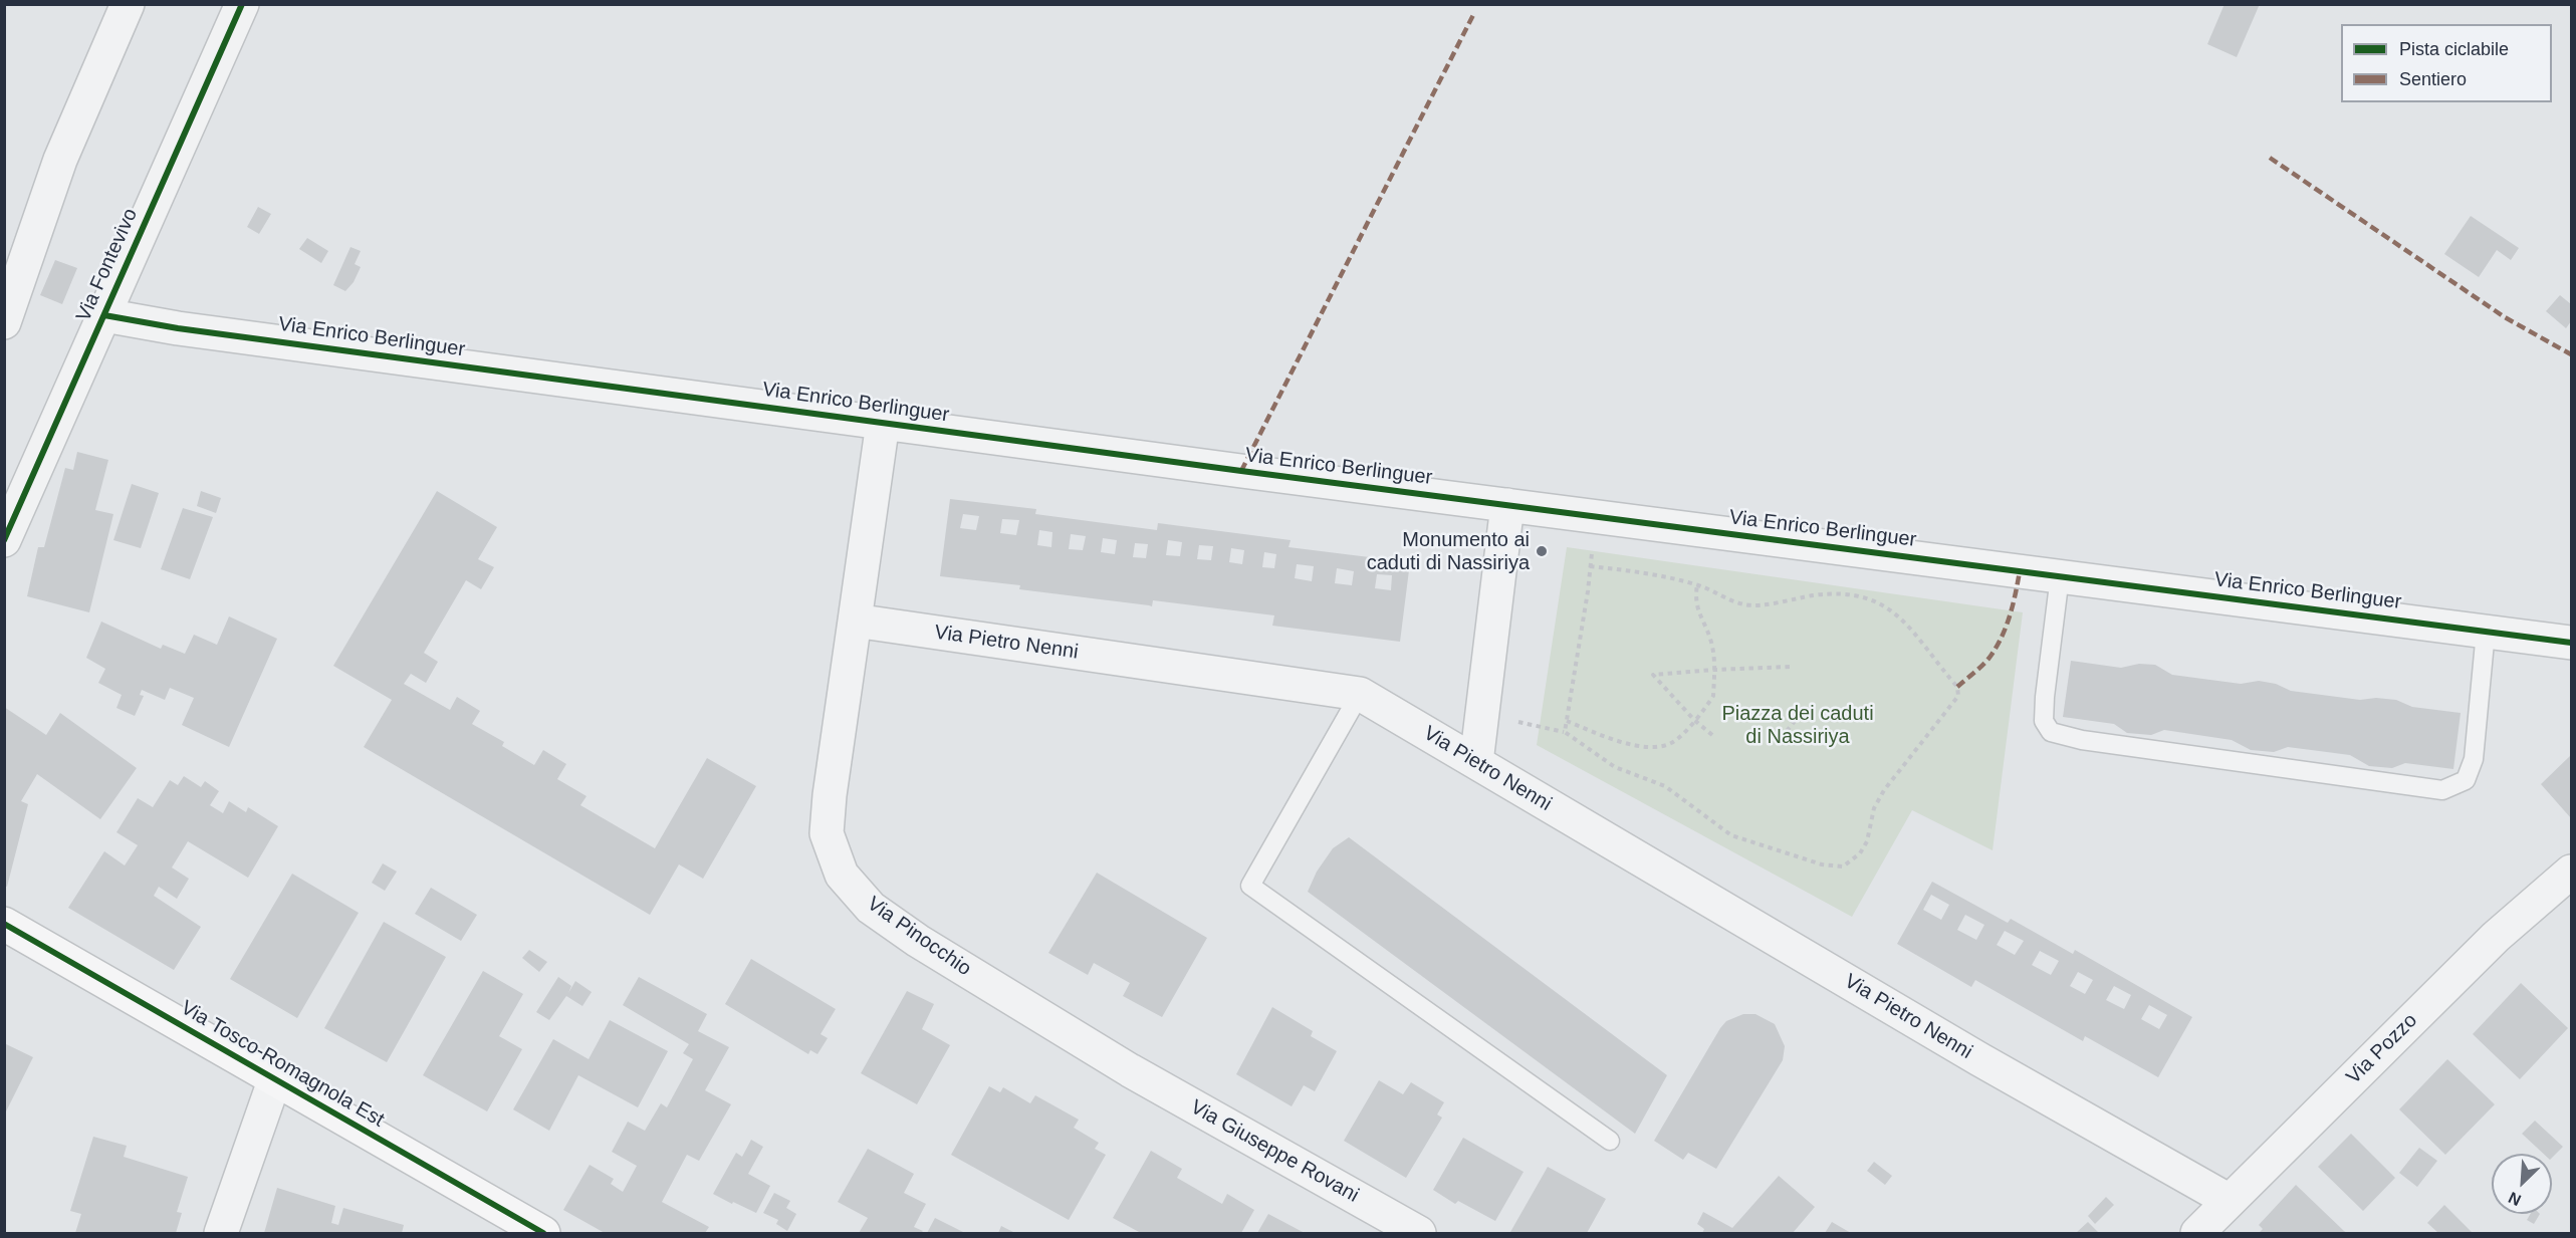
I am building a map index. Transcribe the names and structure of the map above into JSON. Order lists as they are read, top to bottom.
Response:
{
  "streets": {
    "main road": ["Via Tosco-Romagnola Est"],
    "street": [
      "Via Fontevivo",
      "Via Enrico Berlinguer",
      "Via Pietro Nenni",
      "Via Pinocchio",
      "Via Pozzo",
      "Via Giuseppe Rovani"
    ]
  },
  "crossings": [
    ["Via Fontevivo", "Via Enrico Berlinguer"],
    ["Via Pietro Nenni", "Via Pinocchio"],
    ["Via Pietro Nenni", "Via Pozzo"],
    ["Via Pinocchio", "Via Giuseppe Rovani"]
  ],
  "parks": ["Piazza dei caduti di Nassiriya"],
  "places": ["Monumento ai caduti di Nassiriya"],
  "legend": ["Pista ciclabile", "Sentiero"],
  "north": "bottom left"
}
